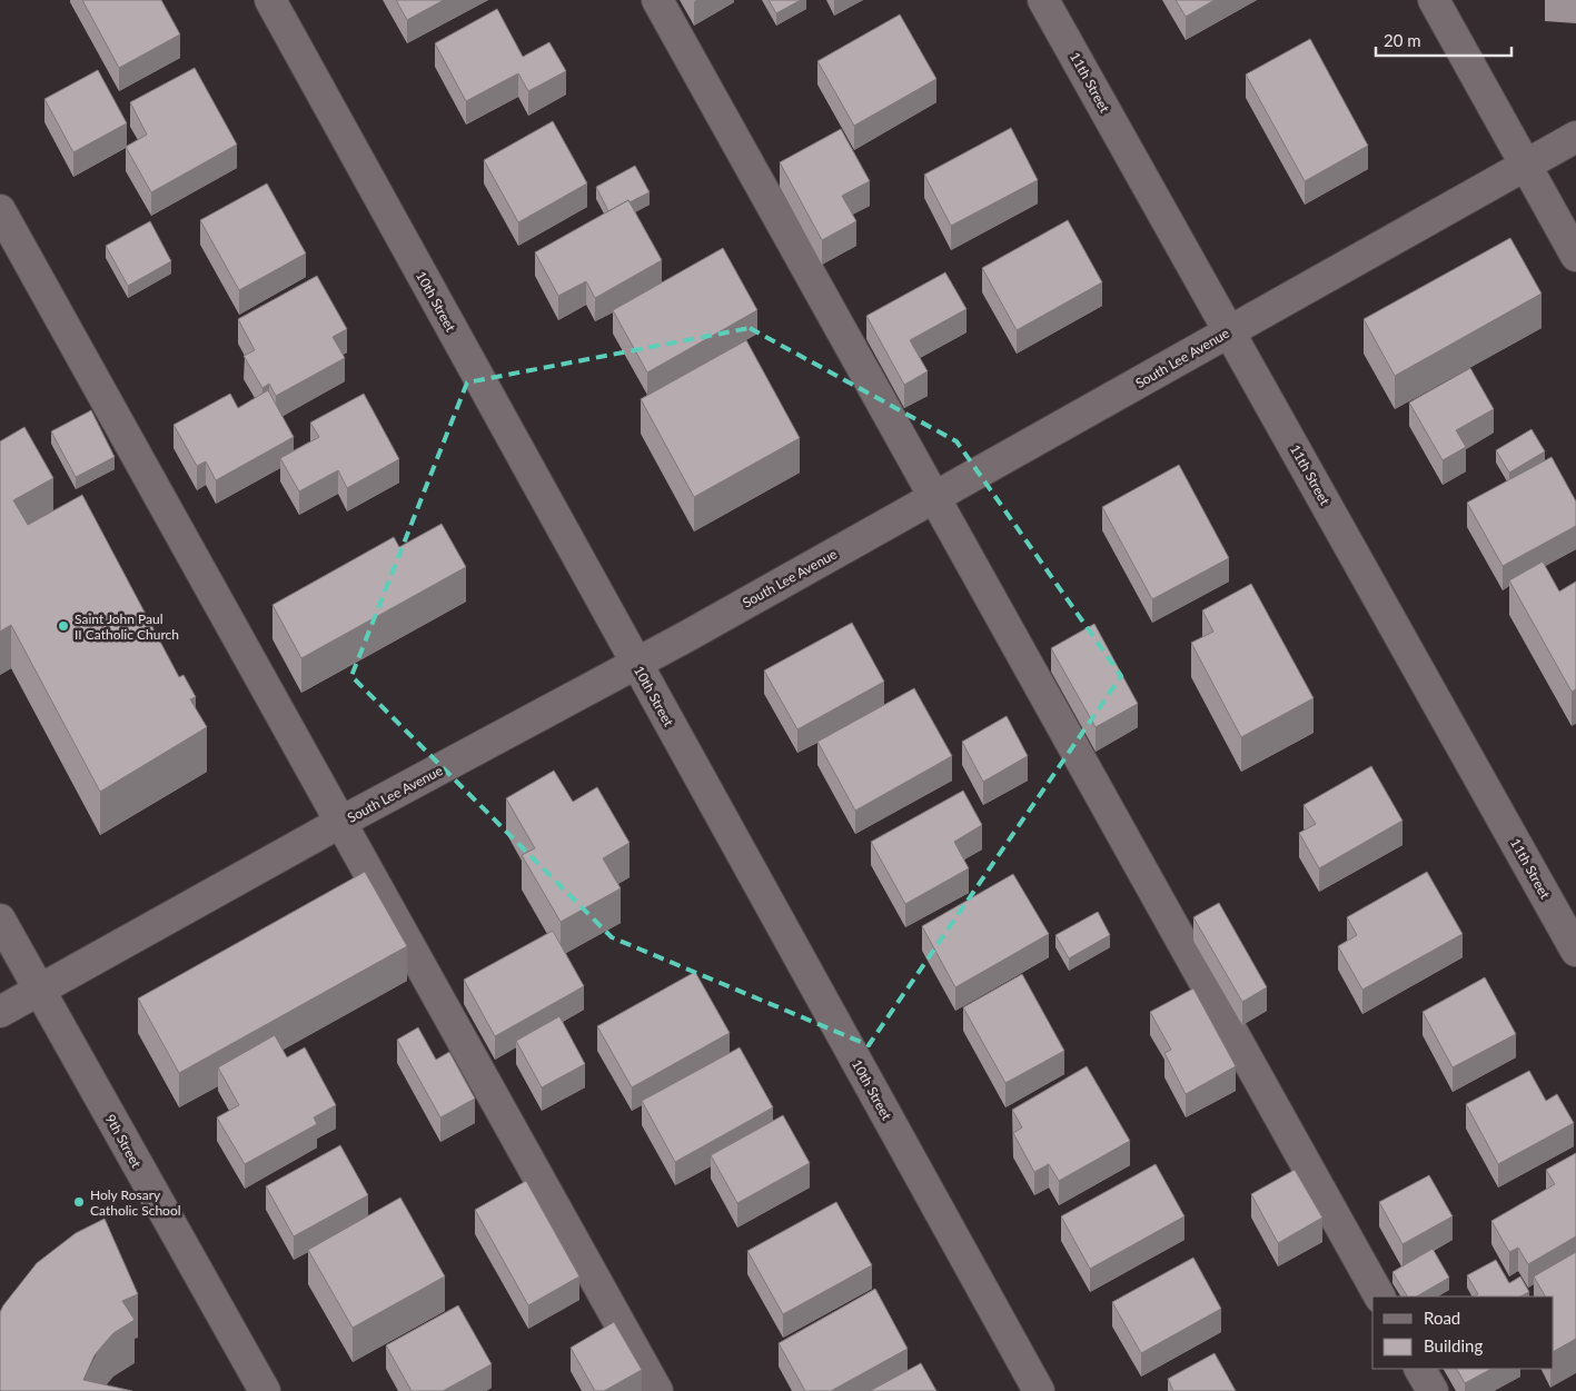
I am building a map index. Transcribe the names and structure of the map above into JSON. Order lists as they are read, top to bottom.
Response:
{
  "streets": {
    "street": [
      "11th Street",
      "10th Street",
      "South Lee Avenue",
      "9th Street"
    ]
  },
  "crossings": [
    ["11th Street", "South Lee Avenue"],
    ["10th Street", "South Lee Avenue"],
    ["South Lee Avenue", "9th Street"]
  ],
  "places": ["Saint John Paul II Catholic Church", "Holy Rosary Catholic School"],
  "legend": ["Road", "Building"],
  "scale_bar": "20 m"
}
